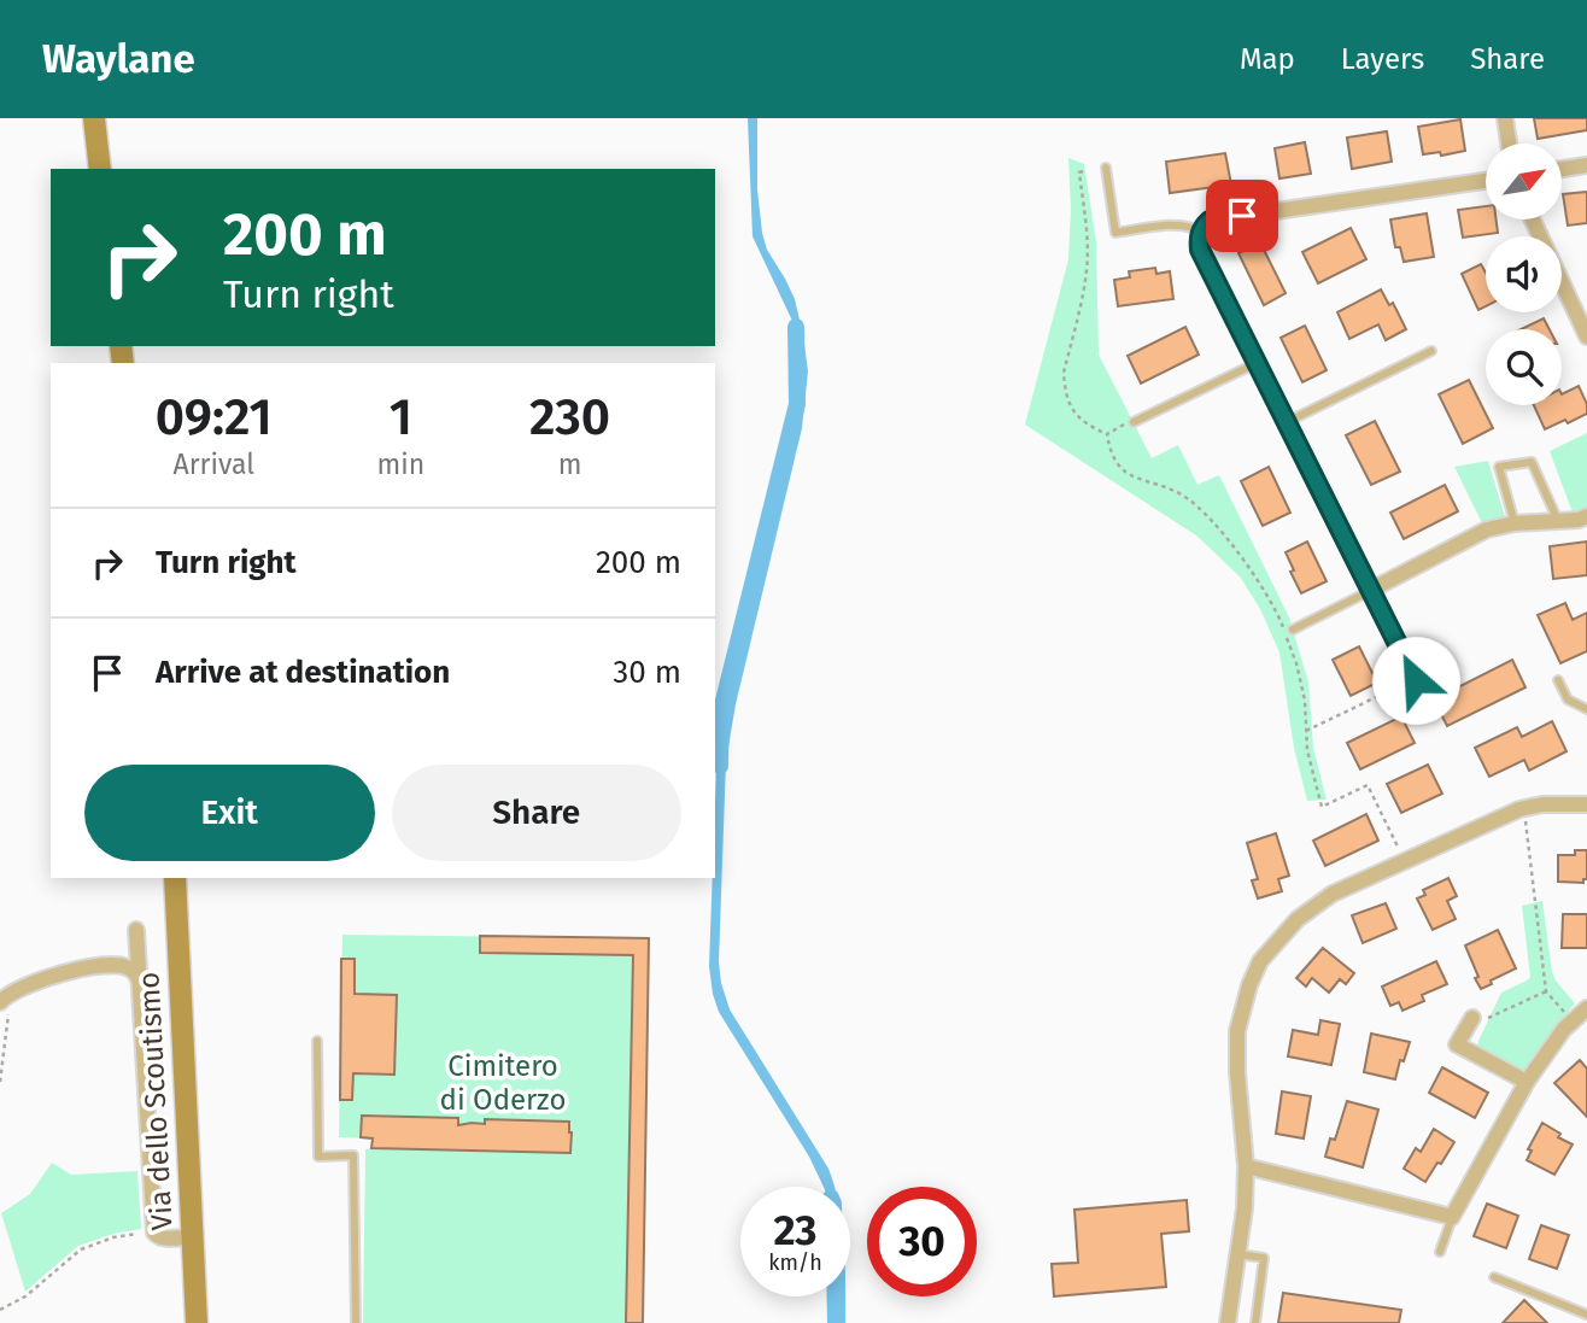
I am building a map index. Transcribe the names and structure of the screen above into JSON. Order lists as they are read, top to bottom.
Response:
{
  "streets": {
    "street": ["Via dello Scoutismo"]
  },
  "parks": ["Cimitero di Oderzo"],
  "north": "top right",
  "page": {
    "header": "Waylane",
    "nav": ["Map", "Layers", "Share"],
    "turn": ["200 m", "Turn right"],
    "eta": [
      "09:21",
      "Arrival",
      "1",
      "min",
      "230",
      "m"
    ],
    "list": [
      {
        "name": "Turn right",
        "value": "200 m"
      },
      {
        "name": "Arrive at destination",
        "value": "30 m"
      }
    ],
    "buttons": ["Exit", "Share"],
    "speed": "23 km/h",
    "limit": "30"
  }
}
